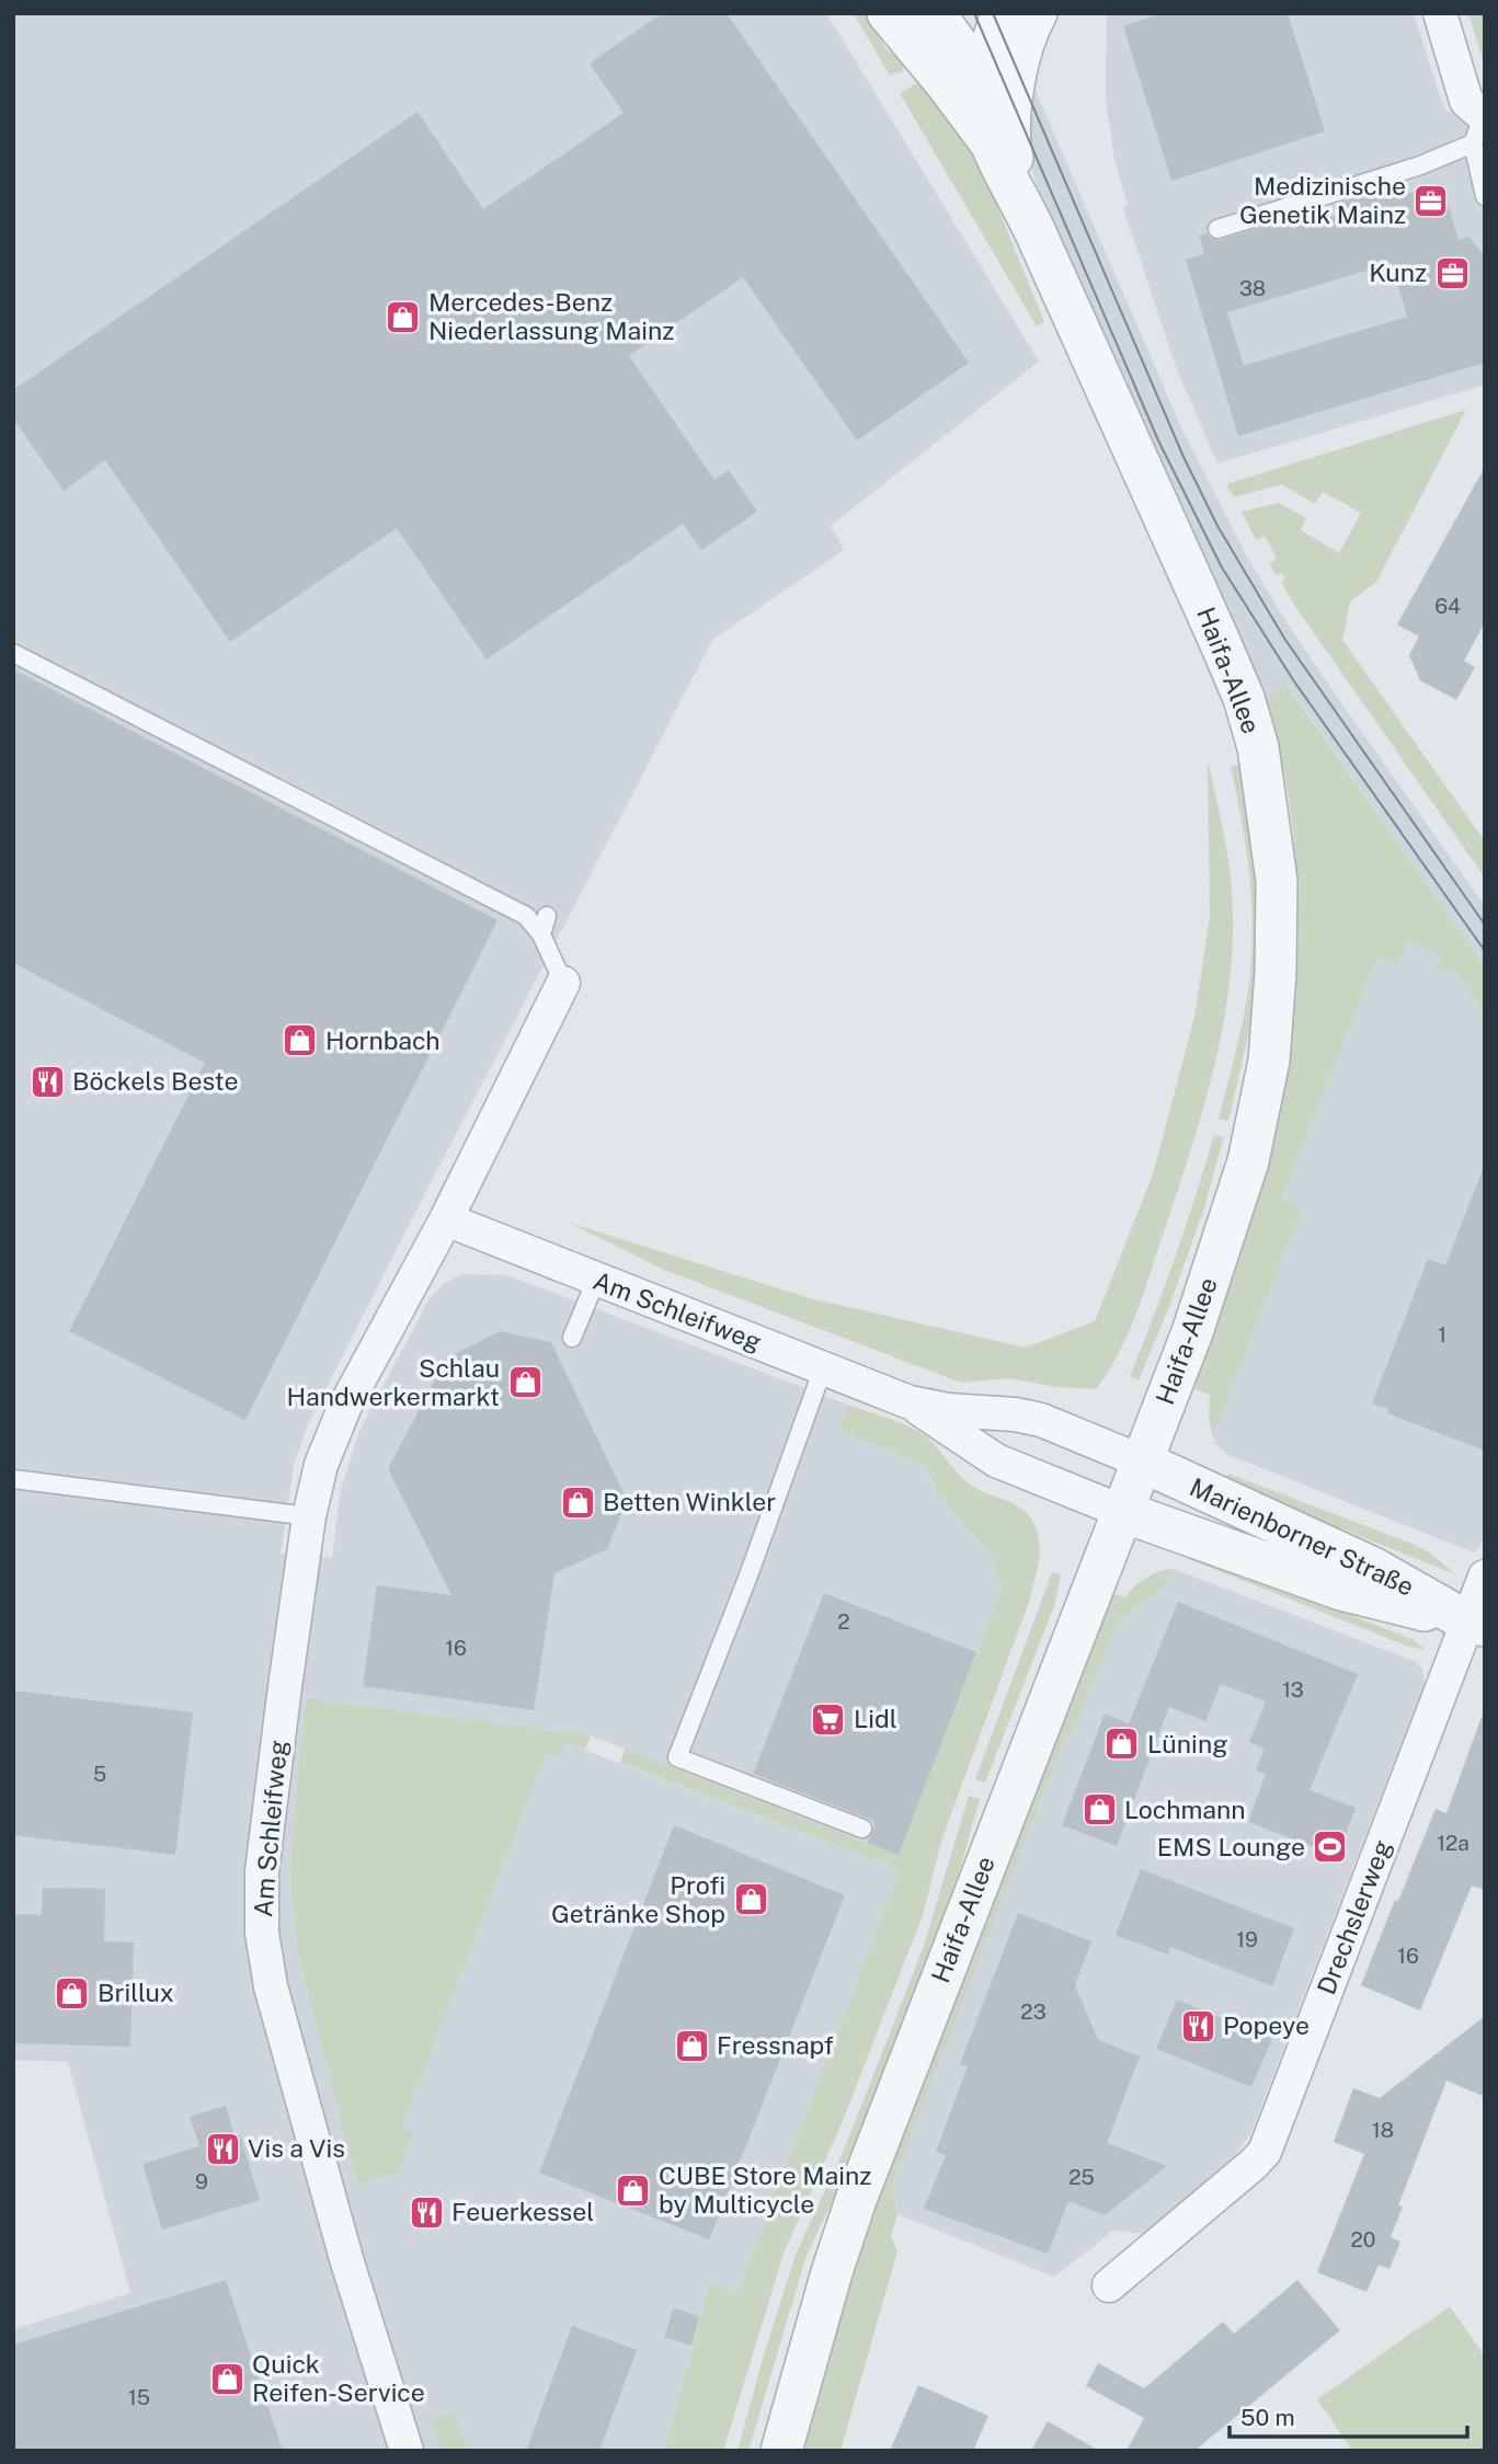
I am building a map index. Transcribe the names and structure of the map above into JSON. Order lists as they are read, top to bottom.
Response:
{
  "streets": {
    "street": [
      "Haifa-Allee",
      "Am Schleifweg",
      "Marienborner Straße",
      "Drechslerweg"
    ]
  },
  "crossings": [
    ["Haifa-Allee", "Am Schleifweg"],
    ["Haifa-Allee", "Marienborner Straße"],
    ["Am Schleifweg", "Marienborner Straße"],
    ["Marienborner Straße", "Drechslerweg"]
  ],
  "places": {
    "office": ["Medizinische Genetik Mainz", "Kunz"],
    "shop": [
      "Mercedes-Benz Niederlassung Mainz",
      "Hornbach",
      "Schlau Handwerkermarkt",
      "Betten Winkler",
      "Lüning",
      "Lochmann",
      "Profi Getränke Shop",
      "Brillux",
      "Fressnapf",
      "CUBE Store Mainz by Multicycle",
      "Quick Reifen-Service"
    ],
    "restaurant": [
      "Böckels Beste",
      "Popeye",
      "Vis a Vis",
      "Feuerkessel"
    ],
    "supermarket": ["Lidl"],
    "sports": ["EMS Lounge"]
  },
  "house_numbers": [
    "38",
    "64",
    "1",
    "2",
    "16",
    "13",
    "5",
    "12a",
    "19",
    "16",
    "23",
    "18",
    "25",
    "9",
    "20",
    "15"
  ],
  "scale_bar": "50 m"
}
